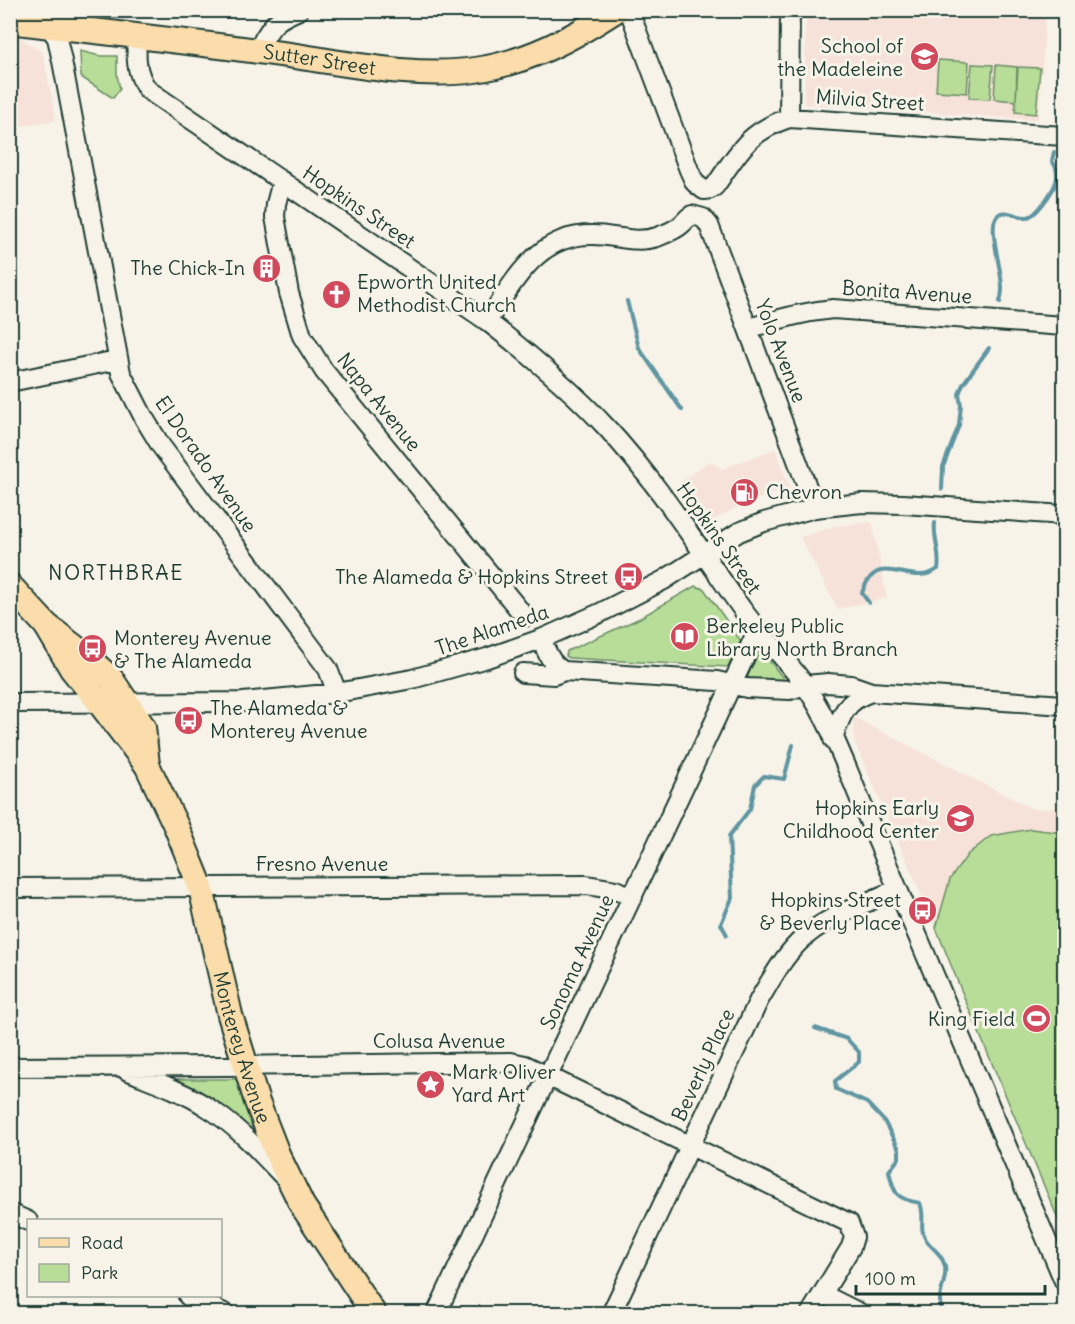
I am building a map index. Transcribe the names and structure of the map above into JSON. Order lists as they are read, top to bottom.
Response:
{
  "streets": {
    "main road": ["Sutter Street", "Monterey Avenue"],
    "street": [
      "Milvia Street",
      "Hopkins Street",
      "Bonita Avenue",
      "Yolo Avenue",
      "Napa Avenue",
      "El Dorado Avenue",
      "The Alameda",
      "Fresno Avenue",
      "Sonoma Avenue",
      "Colusa Avenue",
      "Beverly Place"
    ]
  },
  "crossings": [
    ["Sutter Street", "Hopkins Street"],
    ["Sutter Street", "El Dorado Avenue"],
    ["Hopkins Street", "Yolo Avenue"],
    ["Hopkins Street", "Napa Avenue"],
    ["Hopkins Street", "The Alameda"],
    ["Hopkins Street", "Sonoma Avenue"],
    ["Hopkins Street", "Beverly Place"],
    ["Bonita Avenue", "Yolo Avenue"],
    ["Yolo Avenue", "The Alameda"],
    ["El Dorado Avenue", "The Alameda"],
    ["The Alameda", "Monterey Avenue"],
    ["Fresno Avenue", "Sonoma Avenue"],
    ["Fresno Avenue", "Monterey Avenue"],
    ["Sonoma Avenue", "Colusa Avenue"],
    ["Colusa Avenue", "Monterey Avenue"],
    ["Colusa Avenue", "Beverly Place"]
  ],
  "districts": ["NORTHBRAE"],
  "places": {
    "school or university": ["School of the Madeleine", "Hopkins Early Childhood Center"],
    "building": ["The Chick-In"],
    "church": ["Epworth United Methodist Church"],
    "fuel station": ["Chevron"],
    "bus stop": [
      "The Alameda & Hopkins Street",
      "Monterey Avenue & The Alameda",
      "The Alameda & Monterey Avenue",
      "Hopkins Street & Beverly Place"
    ],
    "library": ["Berkeley Public Library North Branch"],
    "sports": ["King Field"],
    "place": ["Mark Oliver Yard Art"]
  },
  "legend": ["Road", "Park"],
  "scale_bar": "100 m"
}
